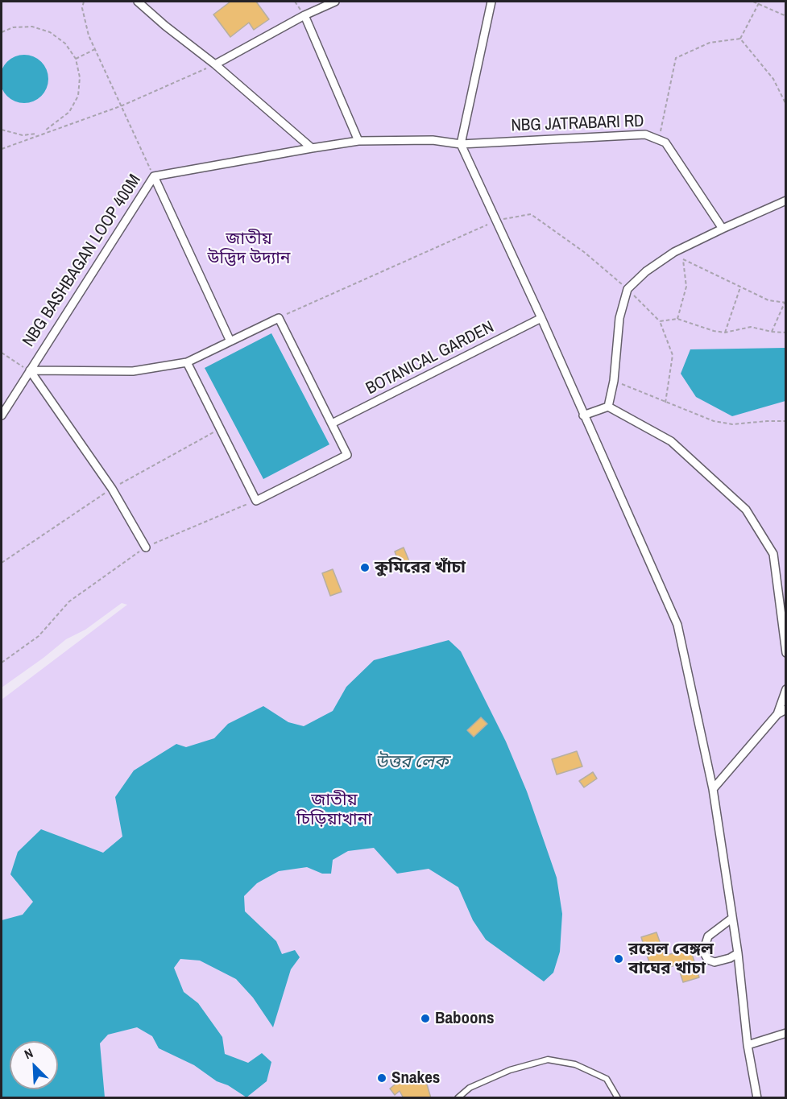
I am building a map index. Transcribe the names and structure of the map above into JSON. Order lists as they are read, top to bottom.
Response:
{
  "streets": {
    "street": ["NBG JATRABARI RD", "NBG BASHBAGAN LOOP 400M", "BOTANICAL GARDEN"]
  },
  "water": ["উত্তর লেক"],
  "parks": ["জাতীয় উদ্ভিদ উদ্যান", "জাতীয় চিড়িয়াখানা"],
  "places": [
    "কুমিরের খাঁচা",
    "রয়েল বেঙ্গল বাঘের খাচা",
    "Baboons",
    "Snakes"
  ],
  "north": "top left"
}
